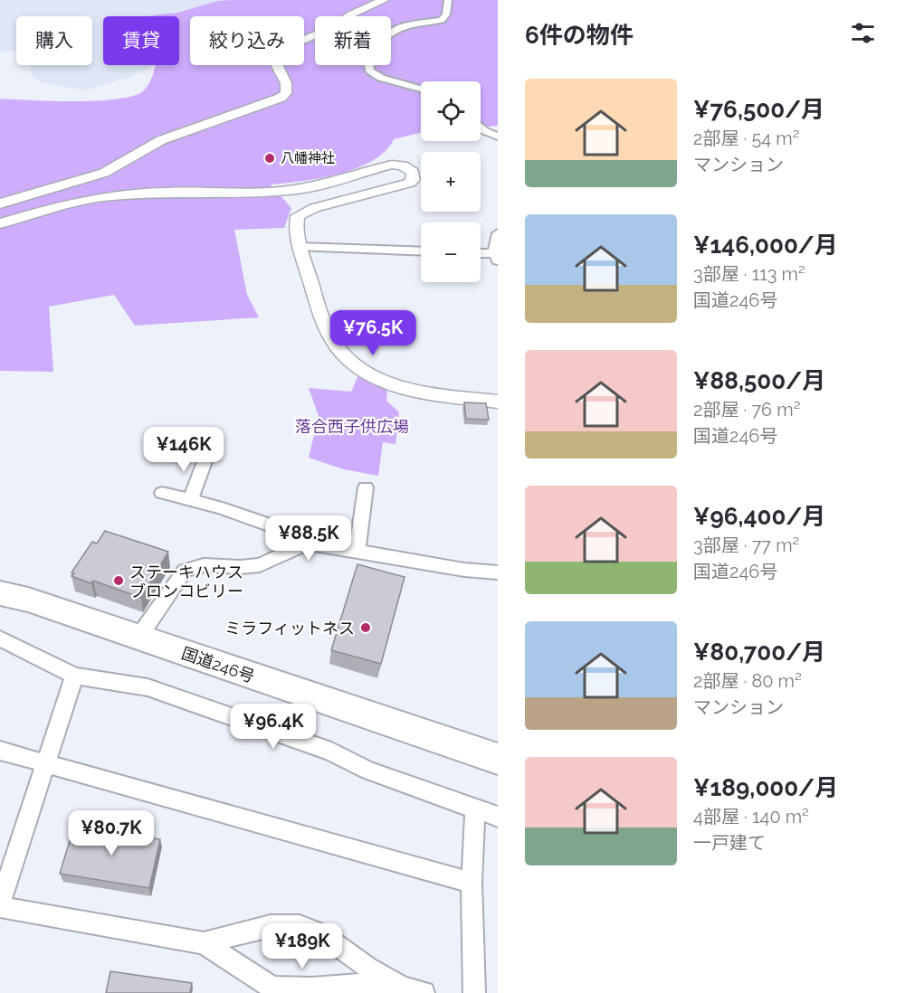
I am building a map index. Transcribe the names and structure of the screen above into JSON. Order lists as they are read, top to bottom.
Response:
{
  "streets": {
    "highway": ["国道246号"]
  },
  "parks": ["落合西子供広場"],
  "places": ["八幡神社", "ステーキハウス ブロンコビリー", "ミラフィットネス"],
  "page": {
    "heading": "6件の物件",
    "chip": [
      "購入",
      "賃貸",
      "絞り込み",
      "新着"
    ],
    "list": [
      {
        "name": "¥76,500/月",
        "note": "2部屋 · 54 m² · マンション"
      },
      {
        "name": "¥146,000/月",
        "note": "3部屋 · 113 m² · 国道246号"
      },
      {
        "name": "¥88,500/月",
        "note": "2部屋 · 76 m² · 国道246号"
      },
      {
        "name": "¥96,400/月",
        "note": "3部屋 · 77 m² · 国道246号"
      },
      {
        "name": "¥80,700/月",
        "note": "2部屋 · 80 m² · マンション"
      },
      {
        "name": "¥189,000/月",
        "note": "4部屋 · 140 m² · 一戸建て"
      }
    ],
    "map_buttons": ["+", "−"],
    "price": [
      "¥76.5K",
      "¥146K",
      "¥88.5K",
      "¥96.4K",
      "¥80.7K",
      "¥189K"
    ]
  }
}
